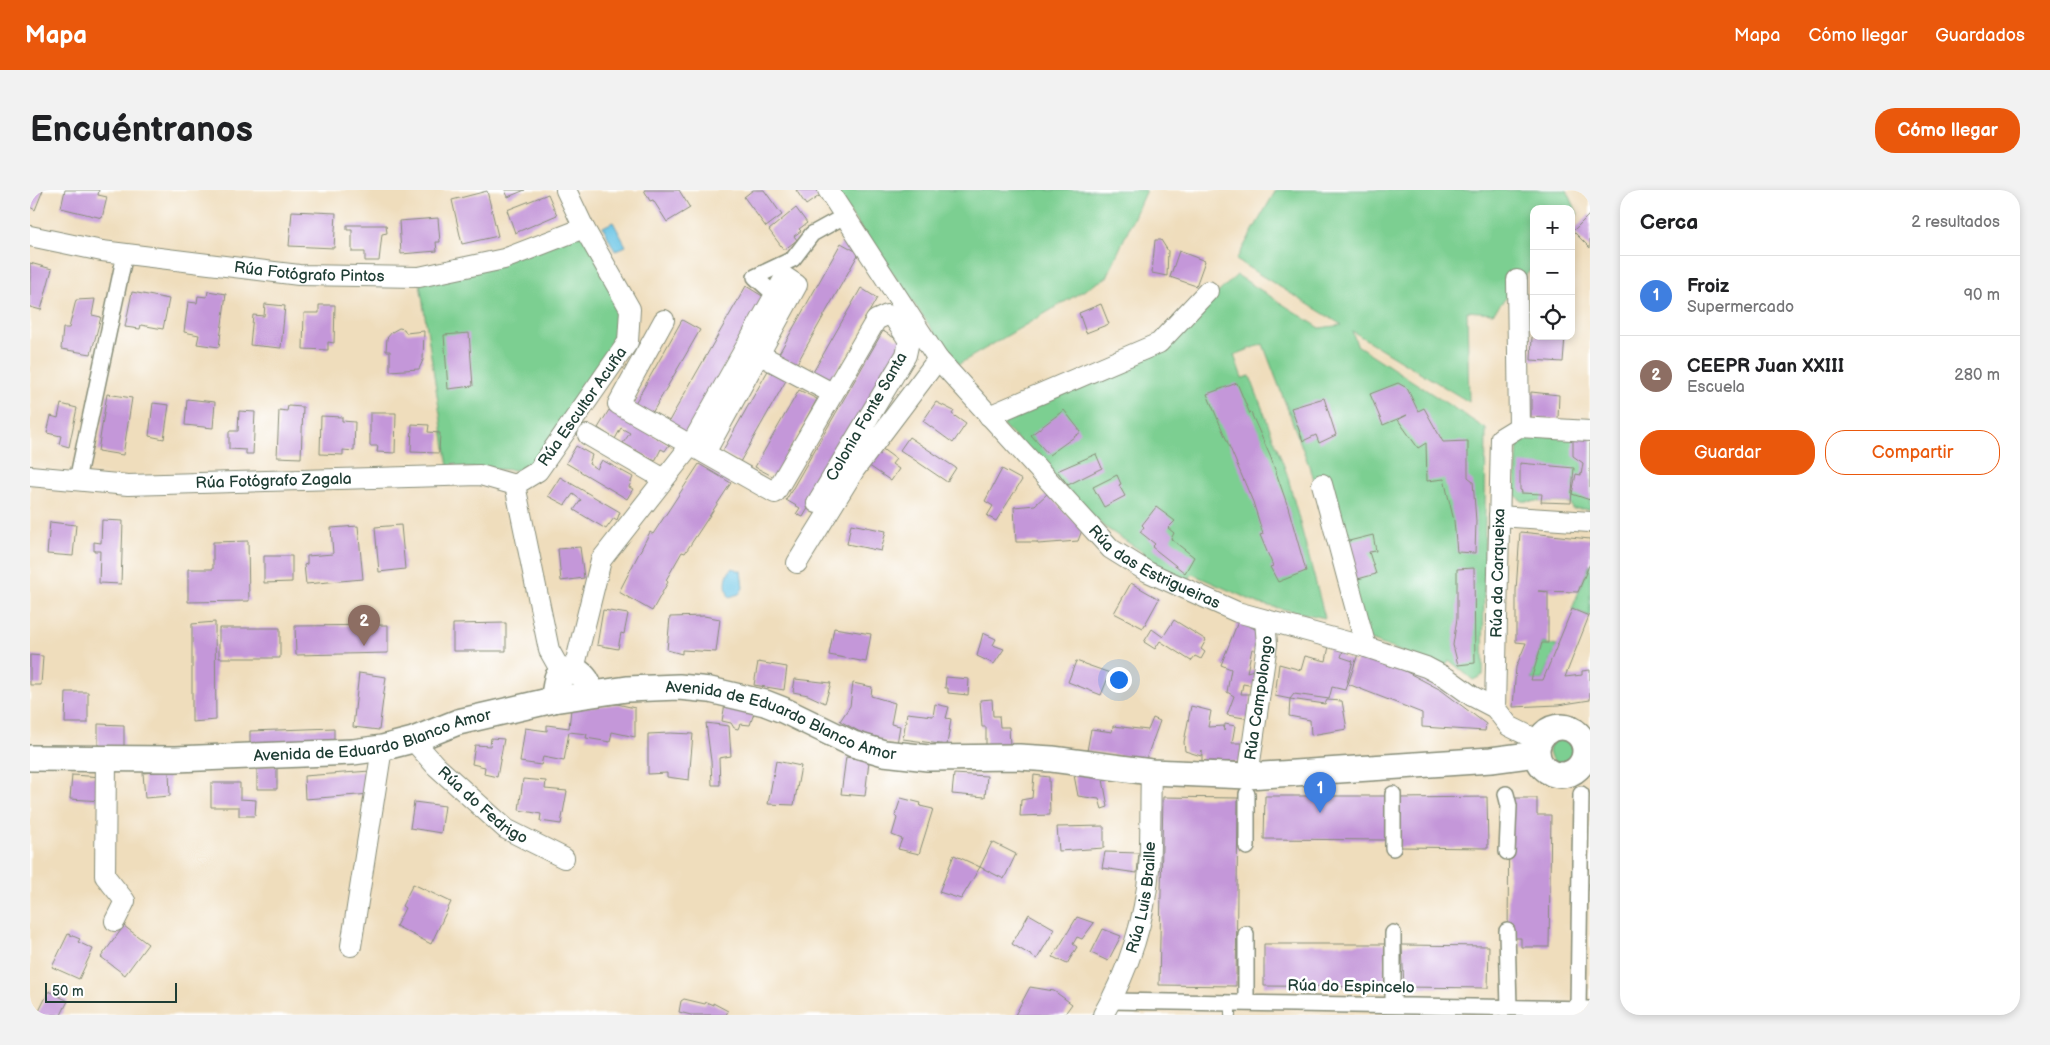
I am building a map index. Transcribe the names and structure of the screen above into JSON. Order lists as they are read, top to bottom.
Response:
{
  "streets": {
    "street": [
      "Rúa Fotógrafo Pintos",
      "Rúa Escultor Acuña",
      "Colonia Fonte Santa",
      "Rúa Fotógrafo Zagala",
      "Rúa das Estrigueiras",
      "Rúa da Carqueixa",
      "Rúa Campolongo",
      "Avenida de Eduardo Blanco Amor",
      "Rúa do Fedrigo",
      "Rúa Luis Braille",
      "Rúa do Espincelo"
    ]
  },
  "crossings": [
    ["Rúa Fotógrafo Pintos", "Rúa Escultor Acuña"],
    ["Rúa Escultor Acuña", "Rúa Fotógrafo Zagala"],
    ["Rúa das Estrigueiras", "Rúa da Carqueixa"],
    ["Rúa das Estrigueiras", "Rúa Campolongo"],
    ["Rúa das Estrigueiras", "Avenida de Eduardo Blanco Amor"],
    ["Rúa Campolongo", "Avenida de Eduardo Blanco Amor"],
    ["Avenida de Eduardo Blanco Amor", "Rúa do Fedrigo"],
    ["Avenida de Eduardo Blanco Amor", "Rúa Luis Braille"],
    ["Rúa Luis Braille", "Rúa do Espincelo"]
  ],
  "scale_bar": "50 m",
  "page": {
    "header": "Mapa",
    "nav": ["Mapa", "Cómo llegar", "Guardados"],
    "buttons": [
      "Cómo llegar",
      ["Guardar", "Compartir"]
    ],
    "title": "Encuéntranos",
    "heading": ["Cerca", "2 resultados"],
    "map_buttons": ["+", "−"],
    "list": [
      {
        "mark": "1",
        "name": "Froiz",
        "note": "Supermercado",
        "value": "90 m"
      },
      {
        "mark": "2",
        "name": "CEEPR Juan XXIII",
        "note": "Escuela",
        "value": "280 m"
      }
    ],
    "pins": ["2", "1"],
    "scale": "50 m"
  }
}
